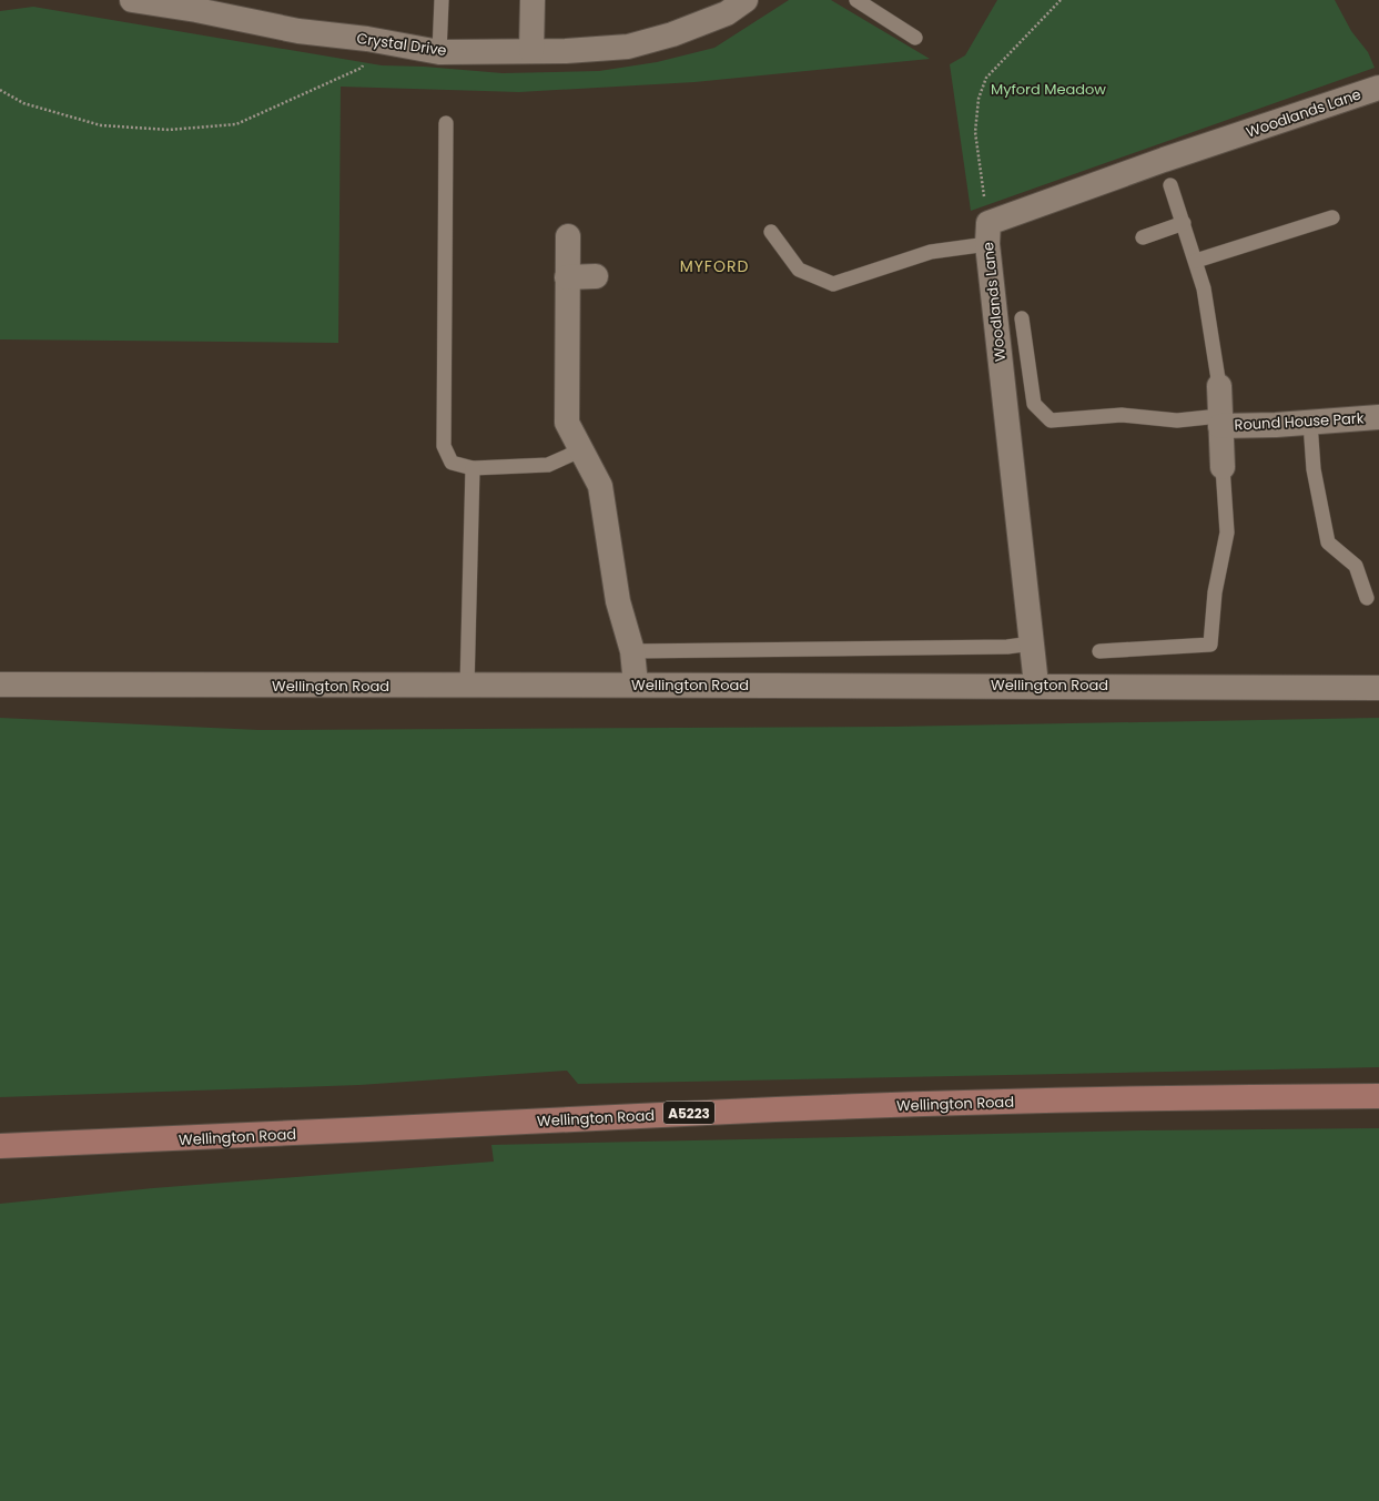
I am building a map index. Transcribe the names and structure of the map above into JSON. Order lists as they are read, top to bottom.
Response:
{
  "streets": {
    "main road": ["Wellington Road", "A5223"],
    "street": ["Crystal Drive", "Woodlands Lane", "Round House Park"]
  },
  "crossings": [
    ["Woodlands Lane", "Wellington Road"]
  ],
  "districts": ["MYFORD"],
  "parks": ["Myford Meadow"]
}
